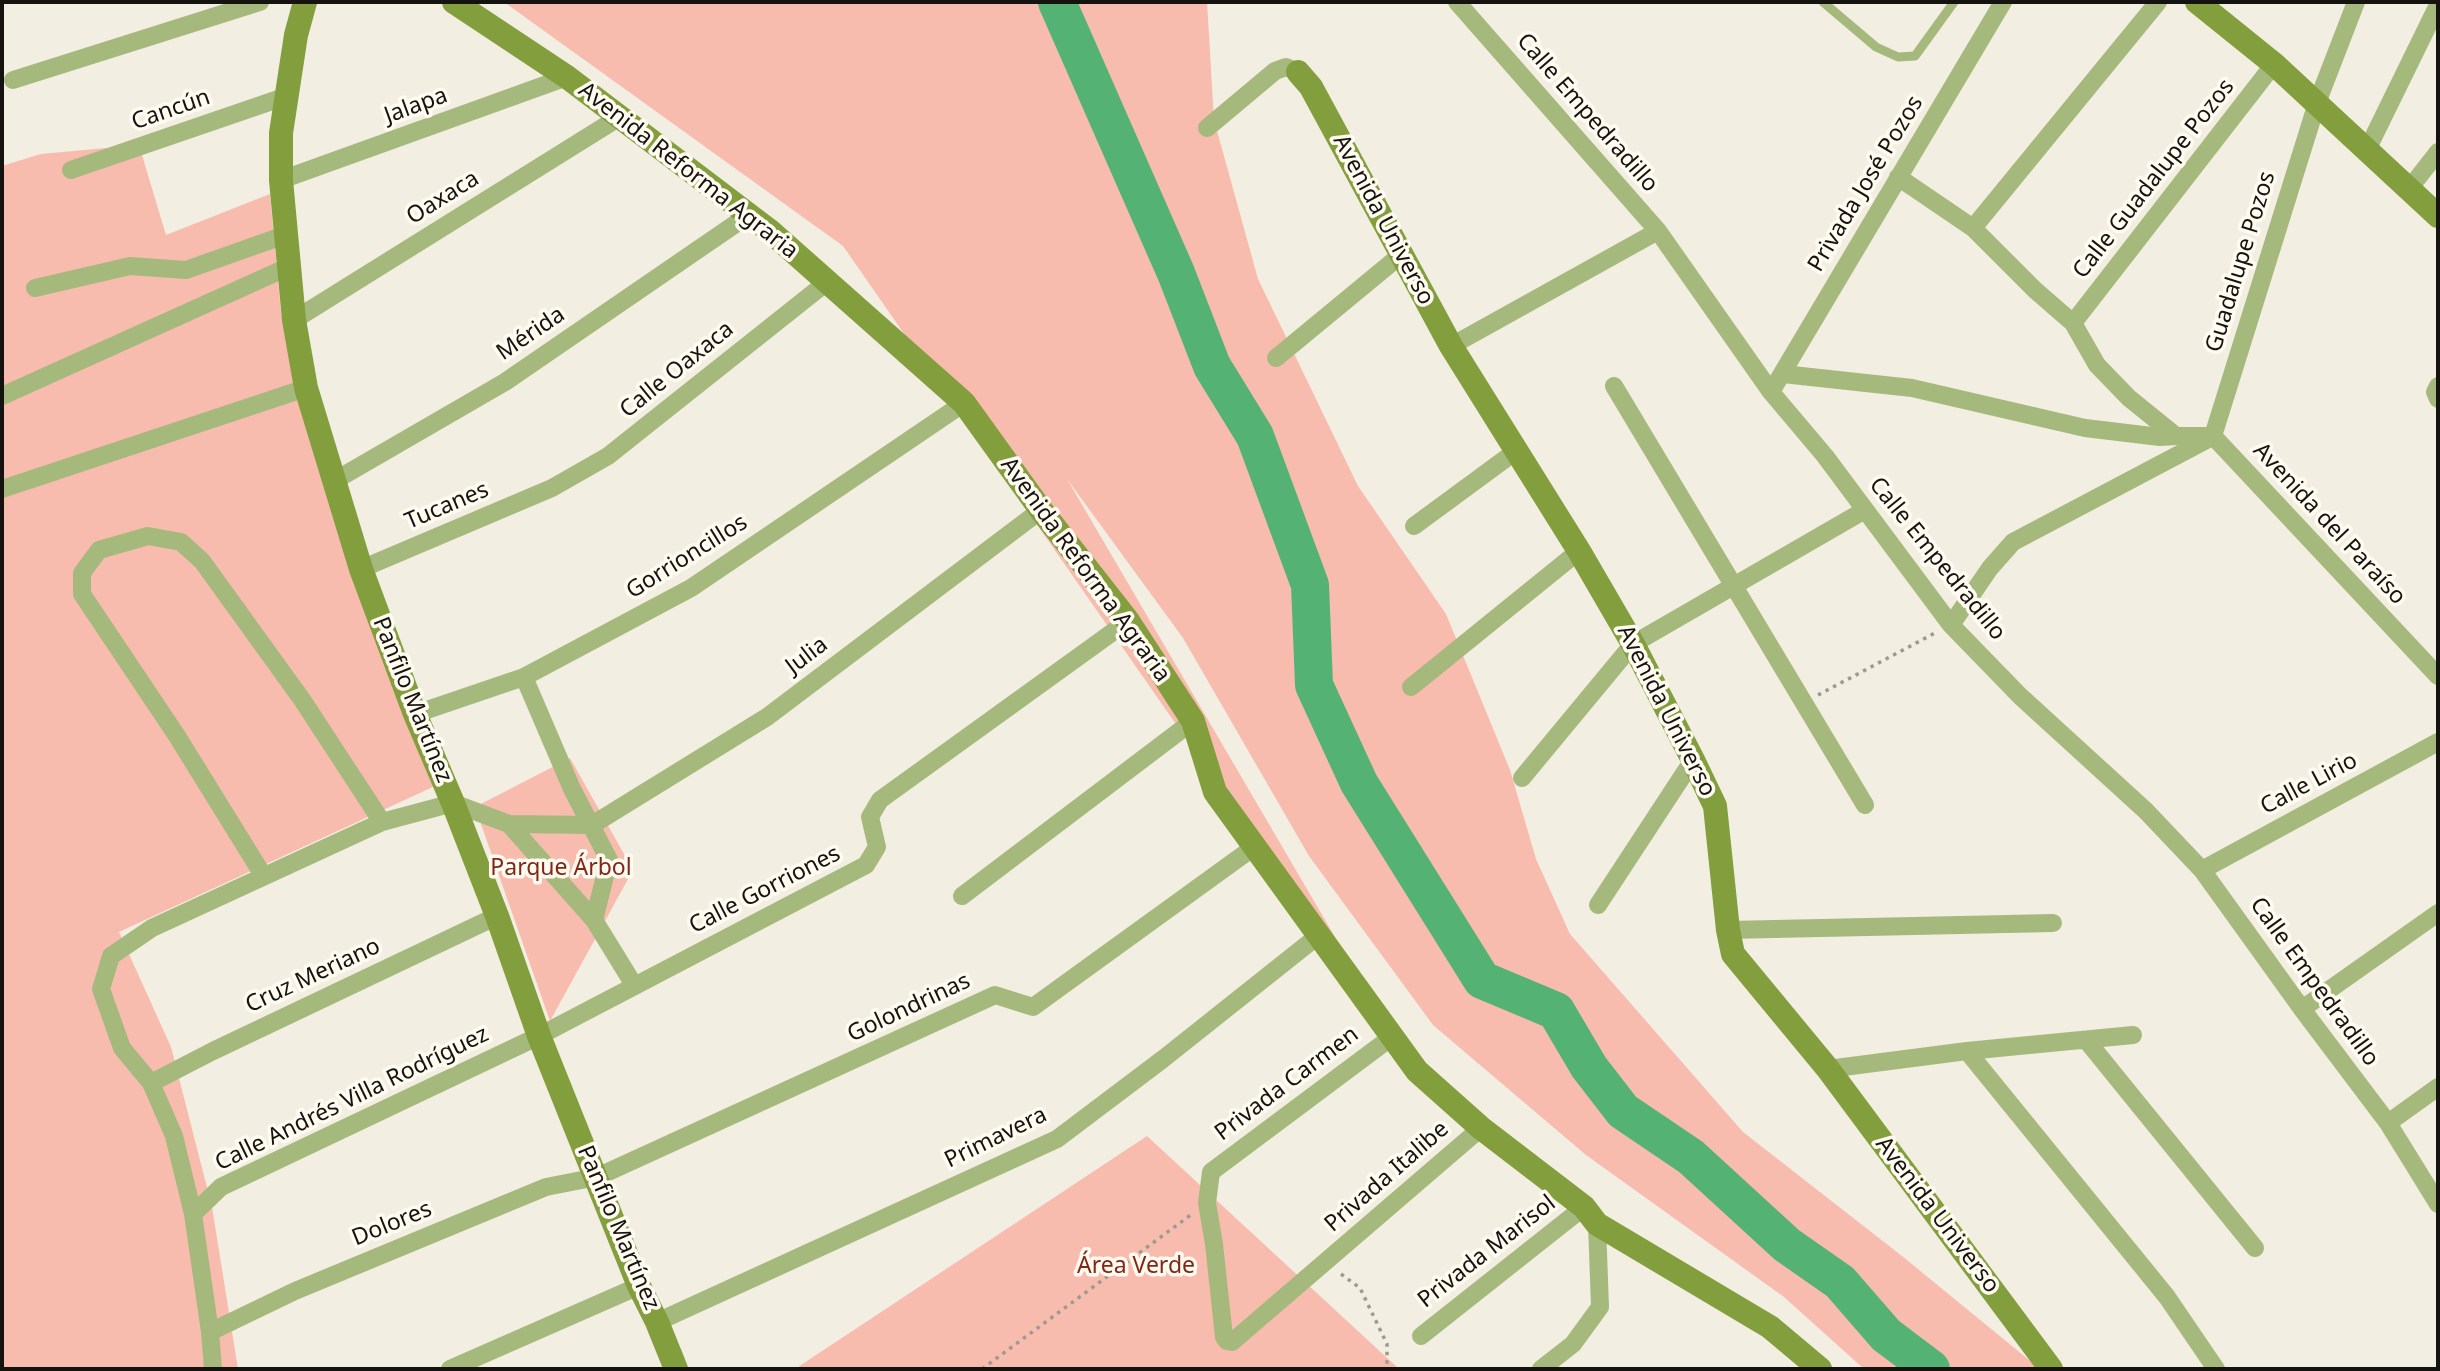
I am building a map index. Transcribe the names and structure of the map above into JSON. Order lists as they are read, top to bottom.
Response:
{
  "streets": {
    "street": [
      "Jalapa",
      "Cancún",
      "Calle Empedradillo",
      "Avenida Reforma Agraria",
      "Calle Guadalupe Pozos",
      "Privada José Pozos",
      "Oaxaca",
      "Avenida Universo",
      "Guadalupe Pozos",
      "Mérida",
      "Calle Oaxaca",
      "Tucanes",
      "Avenida del Paraíso",
      "Gorrioncillos",
      "Julia",
      "Panfilo Martínez",
      "Calle Lirio",
      "Calle Gorriones",
      "Cruz Meriano",
      "Golondrinas",
      "Privada Carmen",
      "Calle Andrés Villa Rodríguez",
      "Primavera",
      "Privada Italibe",
      "Dolores",
      "Privada Marisol"
    ]
  },
  "crossings": [
    ["Jalapa", "Avenida Reforma Agraria"],
    ["Jalapa", "Panfilo Martínez"],
    ["Cancún", "Panfilo Martínez"],
    ["Calle Empedradillo", "Privada José Pozos"],
    ["Calle Empedradillo", "Calle Lirio"],
    ["Avenida Reforma Agraria", "Oaxaca"],
    ["Avenida Reforma Agraria", "Mérida"],
    ["Avenida Reforma Agraria", "Calle Oaxaca"],
    ["Avenida Reforma Agraria", "Gorrioncillos"],
    ["Avenida Reforma Agraria", "Julia"],
    ["Avenida Reforma Agraria", "Calle Gorriones"],
    ["Avenida Reforma Agraria", "Golondrinas"],
    ["Avenida Reforma Agraria", "Privada Carmen"],
    ["Avenida Reforma Agraria", "Primavera"],
    ["Avenida Reforma Agraria", "Privada Italibe"],
    ["Avenida Reforma Agraria", "Privada Marisol"],
    ["Oaxaca", "Panfilo Martínez"],
    ["Guadalupe Pozos", "Avenida del Paraíso"],
    ["Mérida", "Panfilo Martínez"],
    ["Calle Oaxaca", "Tucanes"],
    ["Tucanes", "Panfilo Martínez"],
    ["Gorrioncillos", "Panfilo Martínez"],
    ["Panfilo Martínez", "Calle Gorriones"],
    ["Panfilo Martínez", "Cruz Meriano"],
    ["Panfilo Martínez", "Golondrinas"],
    ["Panfilo Martínez", "Calle Andrés Villa Rodríguez"],
    ["Panfilo Martínez", "Primavera"],
    ["Panfilo Martínez", "Dolores"],
    ["Calle Gorriones", "Calle Andrés Villa Rodríguez"],
    ["Golondrinas", "Dolores"],
    ["Privada Carmen", "Privada Italibe"]
  ],
  "parks": ["Parque Árbol", "Área Verde"]
}
